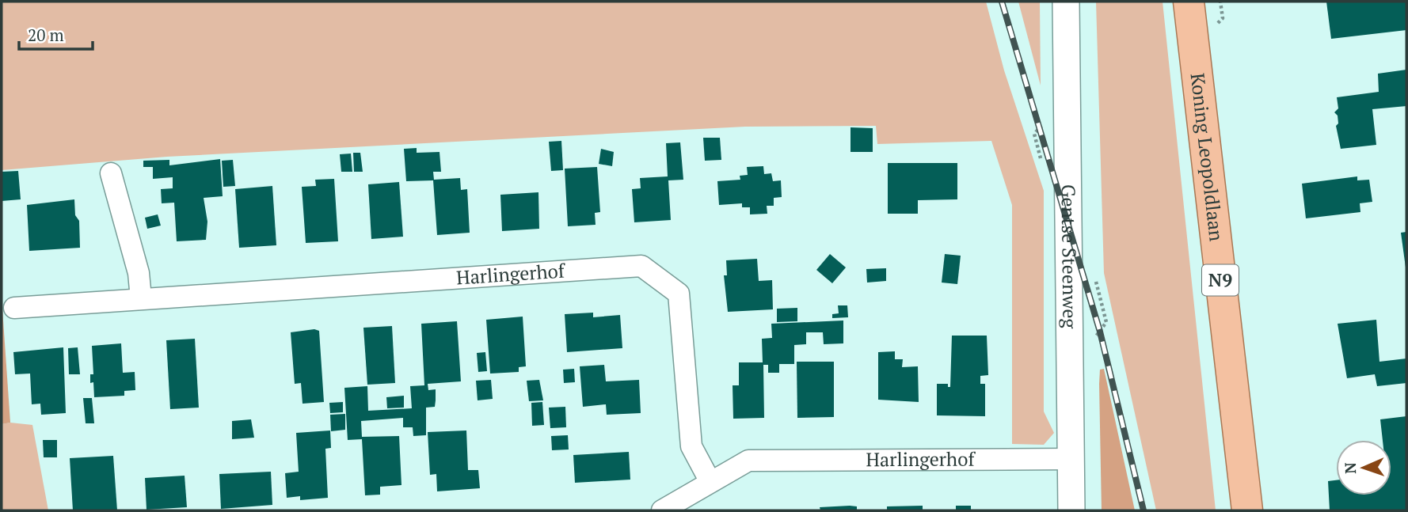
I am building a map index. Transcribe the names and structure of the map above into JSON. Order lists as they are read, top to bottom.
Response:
{
  "streets": {
    "main road": ["Koning Leopoldlaan", "N9"],
    "street": ["Gentse Steenweg", "Harlingerhof"]
  },
  "crossings": [
    ["Gentse Steenweg", "Harlingerhof"]
  ],
  "scale_bar": "20 m",
  "north": "left"
}
